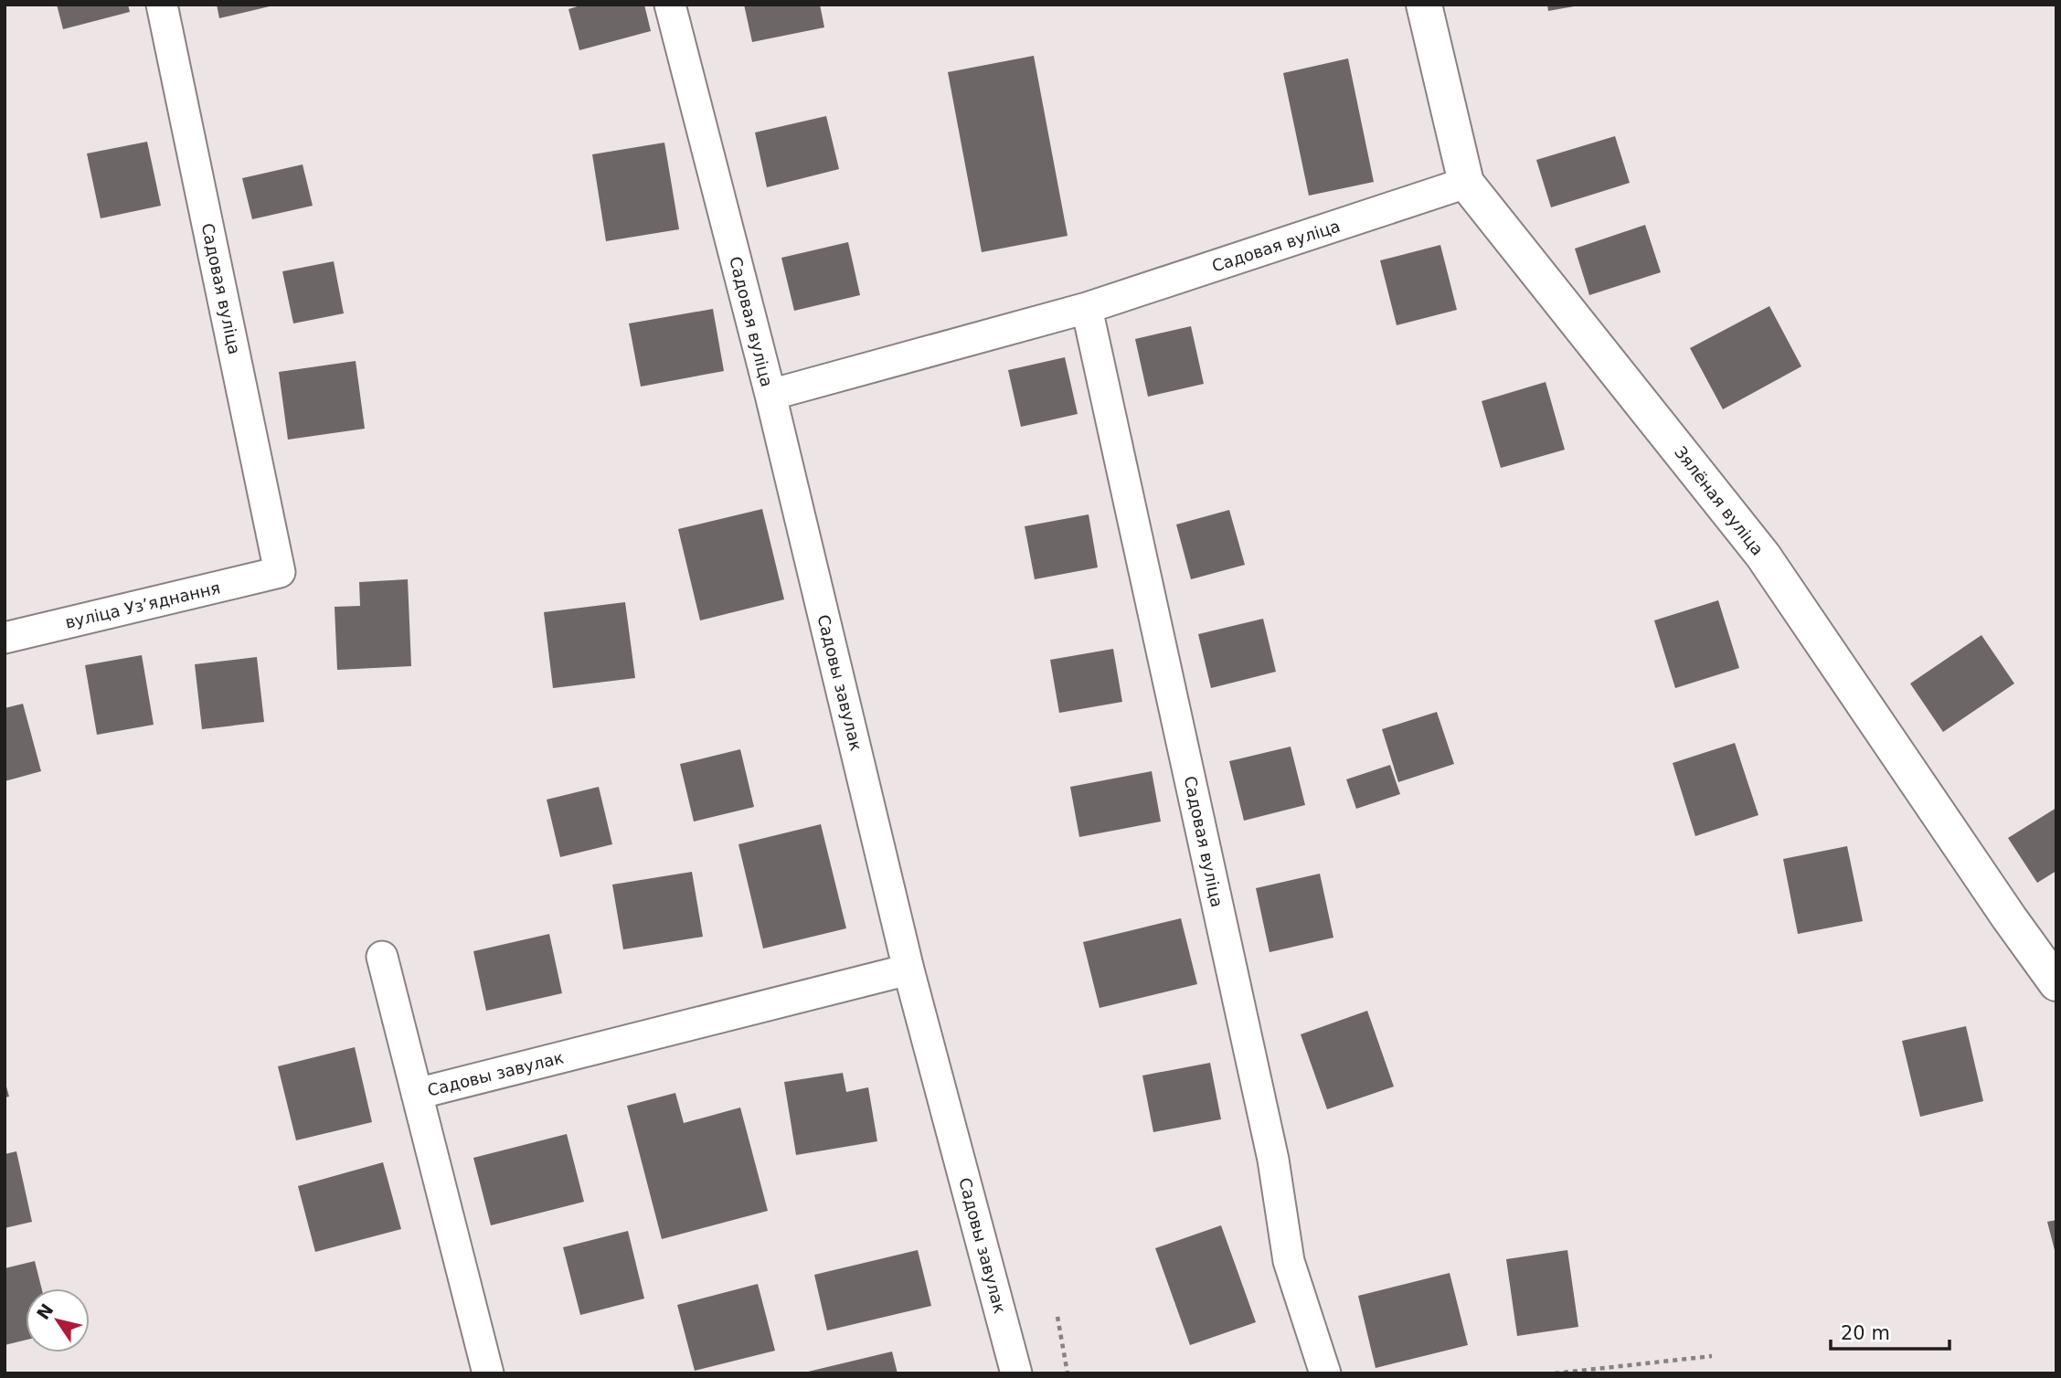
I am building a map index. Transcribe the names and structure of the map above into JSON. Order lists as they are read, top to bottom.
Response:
{
  "streets": {
    "street": [
      "Садовая вуліца",
      "Зялёная вуліца",
      "вуліца Узʼяднання",
      "Садовы завулак"
    ]
  },
  "crossings": [
    ["Садовая вуліца", "Зялёная вуліца"],
    ["Садовая вуліца", "вуліца Узʼяднання"],
    ["Садовая вуліца", "Садовы завулак"]
  ],
  "scale_bar": "20 m",
  "north": "top left"
}
